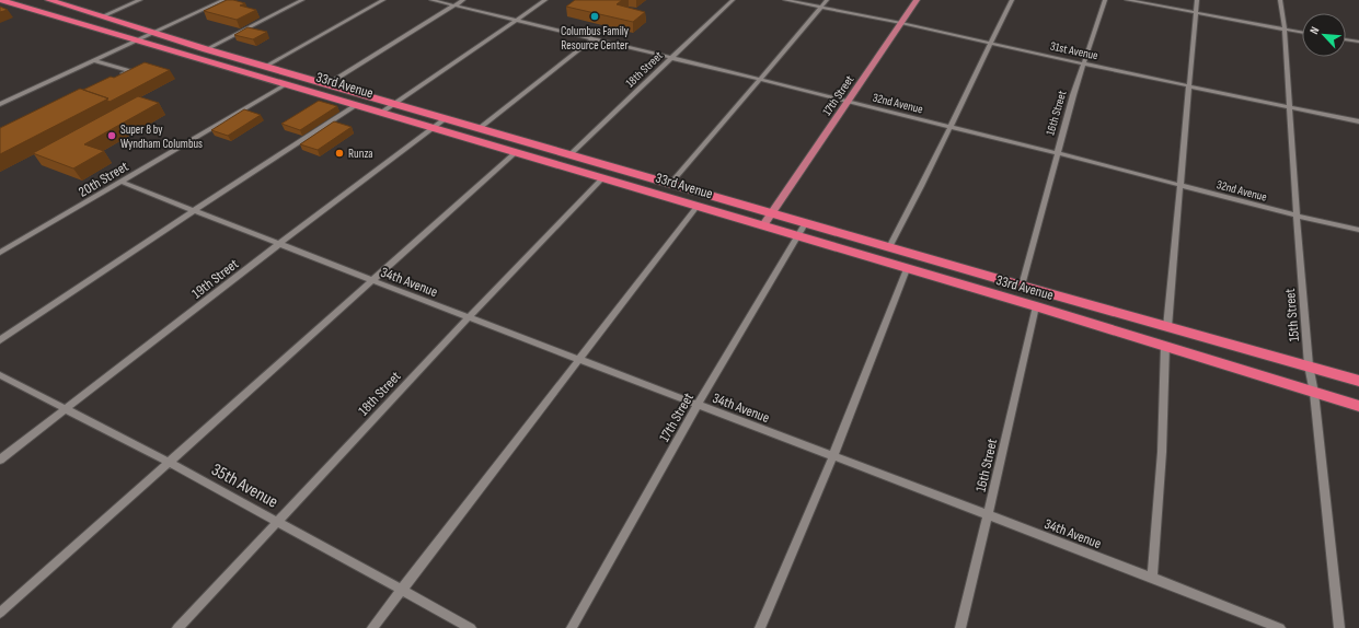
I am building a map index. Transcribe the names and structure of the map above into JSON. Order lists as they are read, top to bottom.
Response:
{
  "streets": {
    "highway": ["33rd Avenue"],
    "main road": ["17th Street"],
    "street": [
      "31st Avenue",
      "18th Street",
      "32nd Avenue",
      "16th Street",
      "20th Street",
      "19th Street",
      "34th Avenue",
      "15th Street",
      "35th Avenue"
    ]
  },
  "crossings": [
    ["31st Avenue", "17th Street"],
    ["31st Avenue", "16th Street"],
    ["31st Avenue", "15th Street"],
    ["18th Street", "33rd Avenue"],
    ["18th Street", "32nd Avenue"],
    ["18th Street", "34th Avenue"],
    ["18th Street", "35th Avenue"],
    ["33rd Avenue", "17th Street"],
    ["33rd Avenue", "16th Street"],
    ["33rd Avenue", "20th Street"],
    ["33rd Avenue", "19th Street"],
    ["33rd Avenue", "15th Street"],
    ["17th Street", "32nd Avenue"],
    ["17th Street", "34th Avenue"],
    ["32nd Avenue", "16th Street"],
    ["32nd Avenue", "15th Street"],
    ["16th Street", "34th Avenue"],
    ["20th Street", "34th Avenue"],
    ["19th Street", "34th Avenue"],
    ["19th Street", "35th Avenue"]
  ],
  "places": ["Columbus Family Resource Center", "Super 8 by Wyndham Columbus", "Runza"],
  "north": "top left"
}
